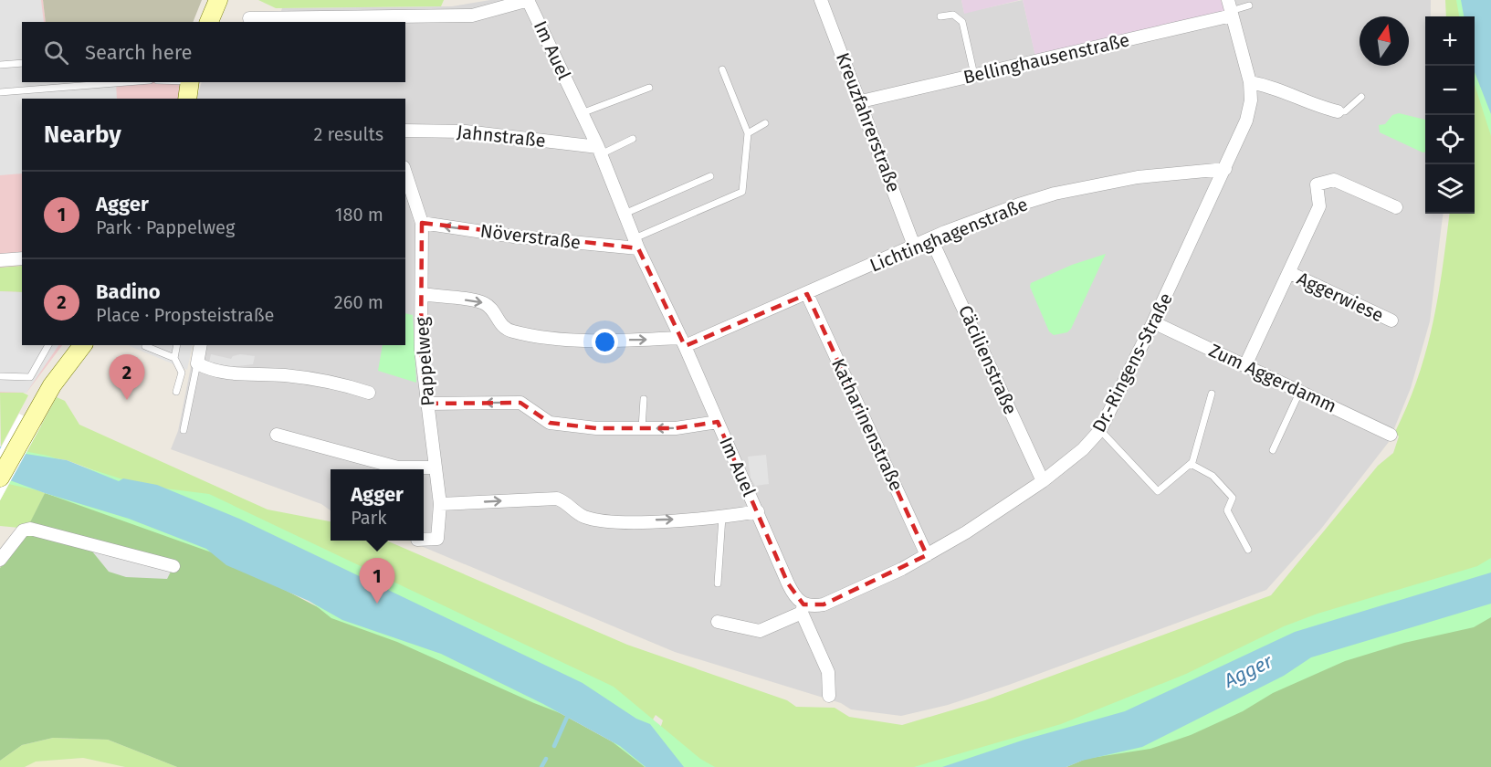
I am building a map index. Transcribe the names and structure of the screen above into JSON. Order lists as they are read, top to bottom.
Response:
{
  "streets": {
    "street": [
      "Im Auel",
      "Bellinghausenstraße",
      "Kreuzfahrerstraße",
      "Jahnstraße",
      "Lichtinghagenstraße",
      "Növerstraße",
      "Aggerwiese",
      "Cäcilienstraße",
      "Pappelweg",
      "Dr.-Ringens-Straße",
      "Zum Aggerdamm",
      "Katharinenstraße"
    ]
  },
  "crossings": [
    ["Im Auel", "Jahnstraße"],
    ["Im Auel", "Lichtinghagenstraße"],
    ["Im Auel", "Növerstraße"],
    ["Im Auel", "Dr.-Ringens-Straße"],
    ["Bellinghausenstraße", "Kreuzfahrerstraße"],
    ["Bellinghausenstraße", "Dr.-Ringens-Straße"],
    ["Kreuzfahrerstraße", "Lichtinghagenstraße"],
    ["Lichtinghagenstraße", "Cäcilienstraße"],
    ["Lichtinghagenstraße", "Dr.-Ringens-Straße"],
    ["Lichtinghagenstraße", "Katharinenstraße"],
    ["Növerstraße", "Pappelweg"],
    ["Aggerwiese", "Zum Aggerdamm"],
    ["Cäcilienstraße", "Dr.-Ringens-Straße"],
    ["Dr.-Ringens-Straße", "Zum Aggerdamm"],
    ["Dr.-Ringens-Straße", "Katharinenstraße"]
  ],
  "water": ["Agger"],
  "north": "top",
  "page": {
    "map_buttons": ["+", "−"],
    "search": "Search here",
    "heading": ["Nearby", "2 results"],
    "list": [
      {
        "mark": "1",
        "name": "Agger",
        "note": "Park · Pappelweg",
        "value": "180 m"
      },
      {
        "mark": "2",
        "name": "Badino",
        "note": "Place · Propsteistraße",
        "value": "260 m"
      }
    ],
    "pins": ["2", "1"],
    "popup": ["Agger", "Park"]
  }
}
